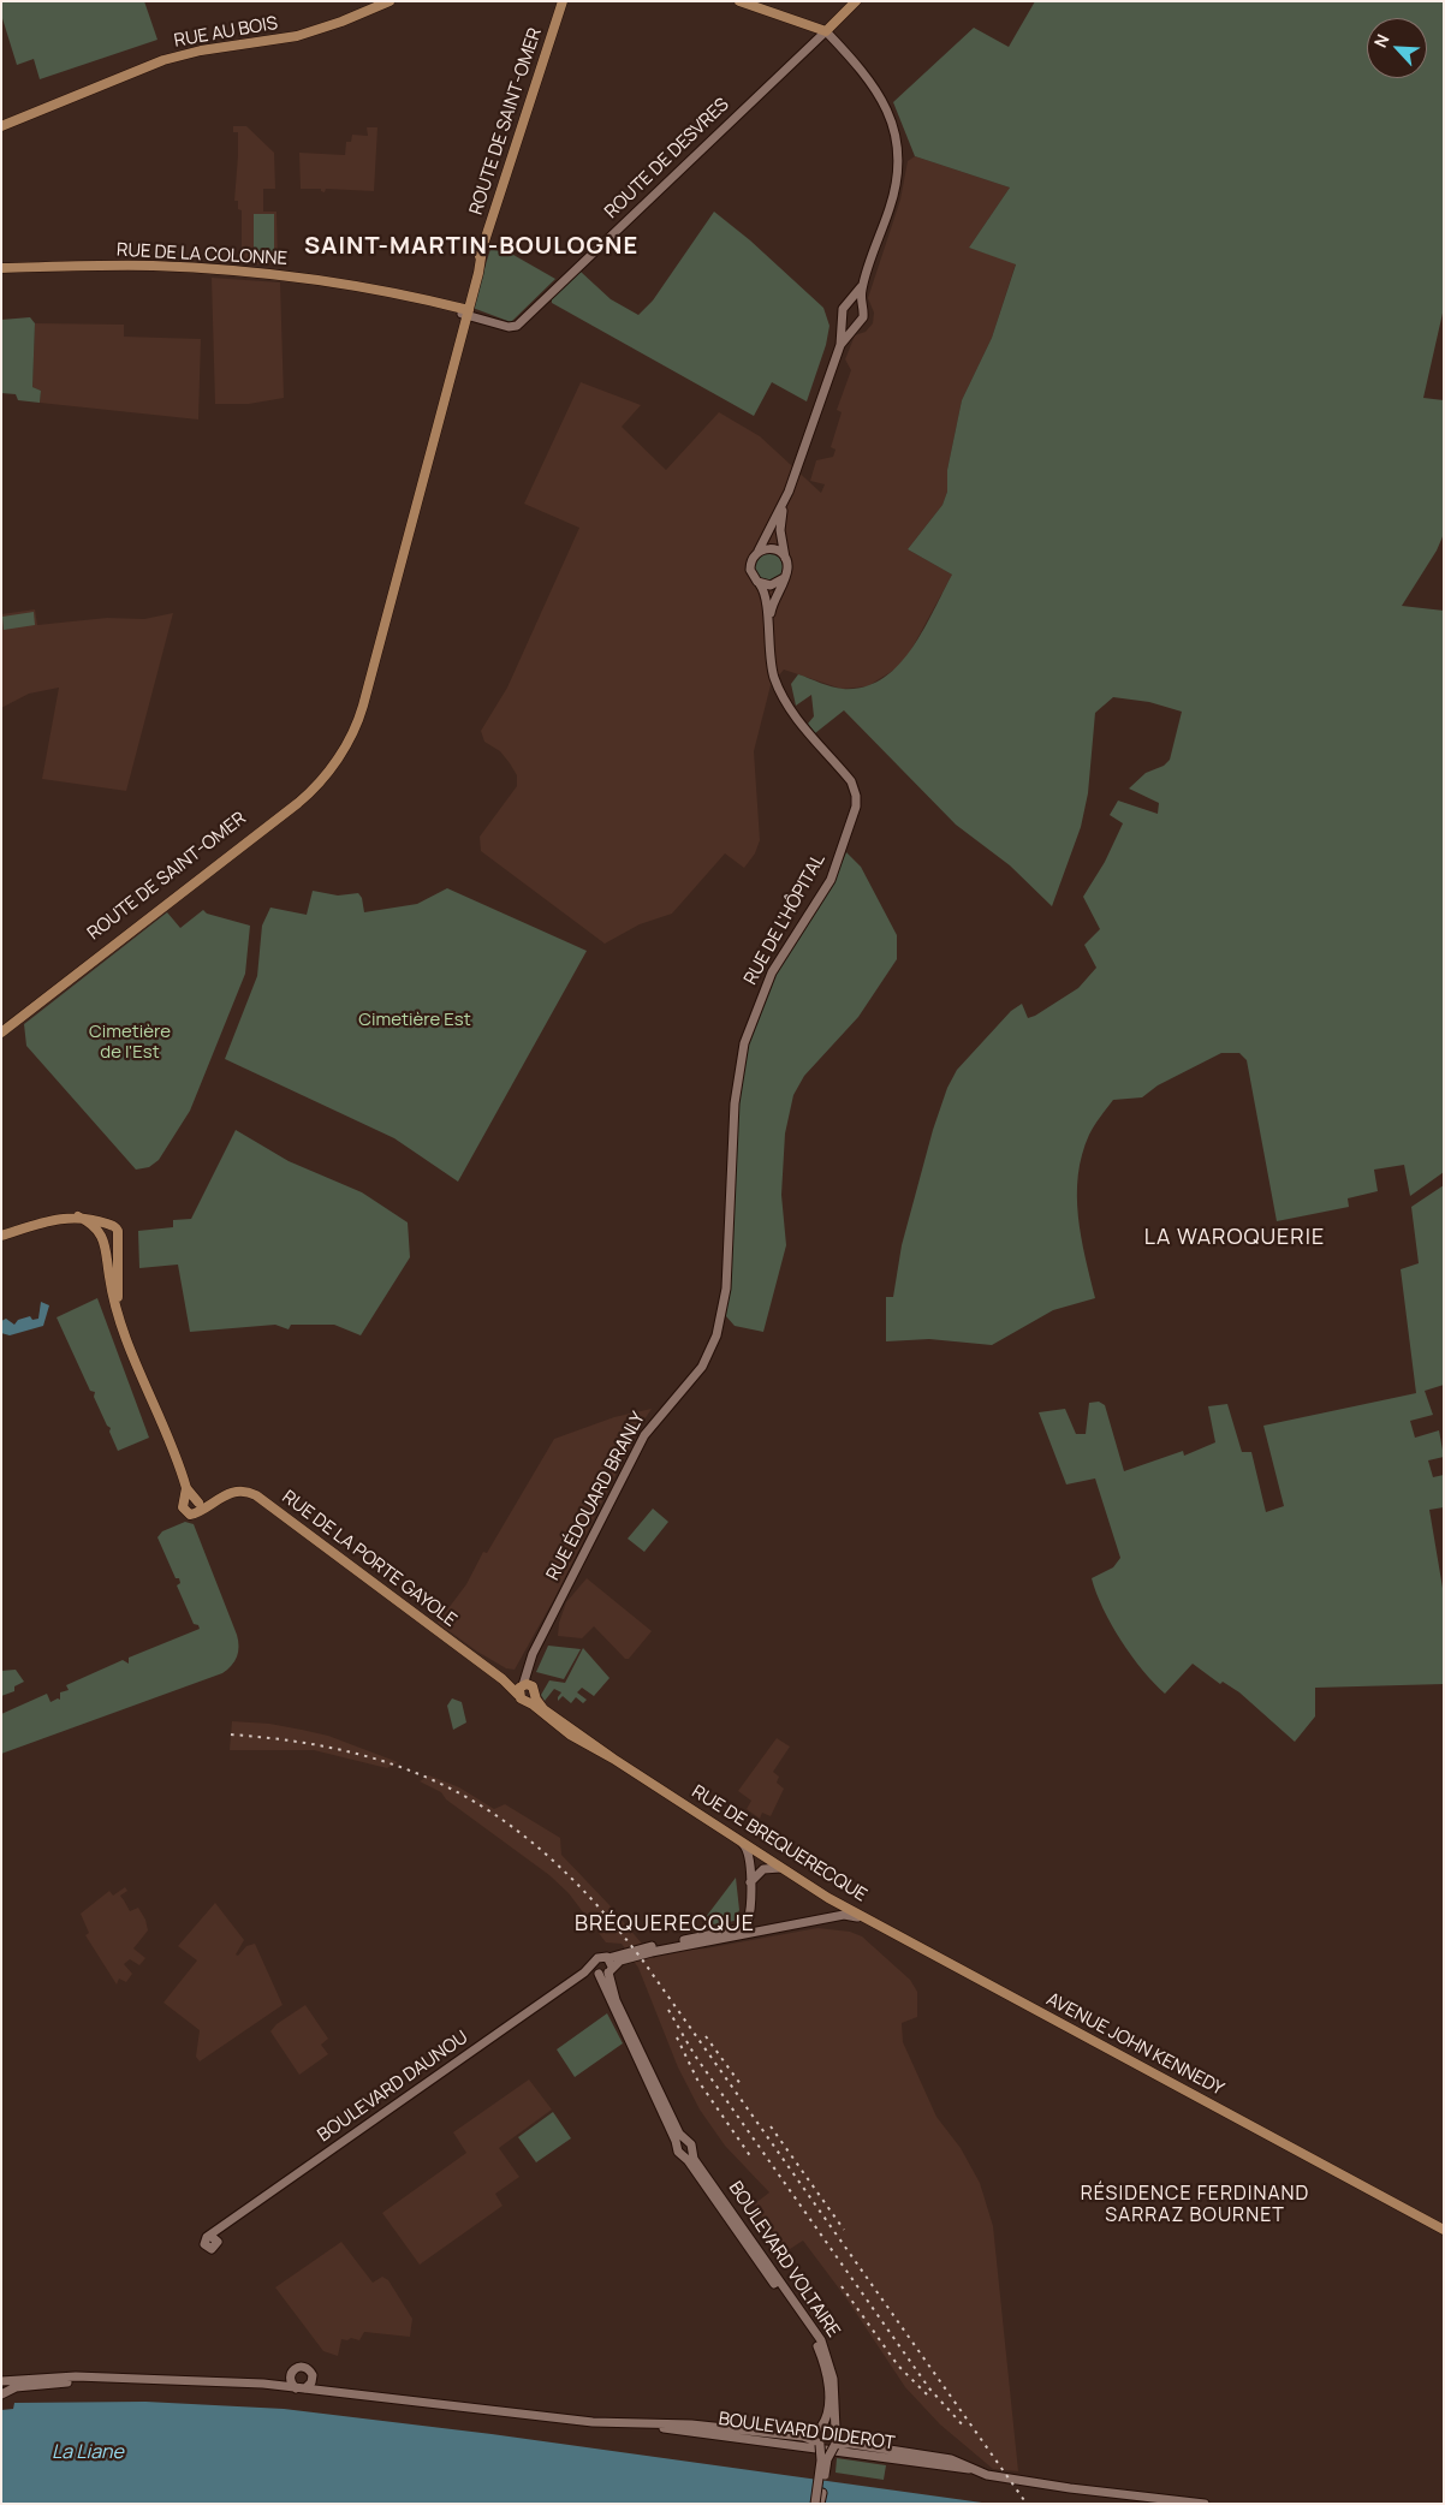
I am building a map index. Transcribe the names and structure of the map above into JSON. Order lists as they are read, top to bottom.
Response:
{
  "streets": {
    "main road": [
      "RUE AU BOIS",
      "ROUTE DE SAINT-OMER",
      "ROUTE DE DESVRES",
      "RUE DE LA COLONNE",
      "RUE DE LA PORTE GAYOLE",
      "RUE DE BREQUERECQUE",
      "AVENUE JOHN KENNEDY"
    ],
    "street": [
      "RUE DE L'HÔPITAL",
      "RUE ÉDOUARD BRANLY",
      "BOULEVARD DAUNOU",
      "BOULEVARD VOLTAIRE",
      "BOULEVARD DIDEROT"
    ]
  },
  "crossings": [
    ["ROUTE DE SAINT-OMER", "ROUTE DE DESVRES"],
    ["ROUTE DE SAINT-OMER", "RUE DE LA COLONNE"],
    ["ROUTE DE DESVRES", "RUE DE LA COLONNE"],
    ["RUE DE L'HÔPITAL", "RUE ÉDOUARD BRANLY"],
    ["RUE ÉDOUARD BRANLY", "RUE DE LA PORTE GAYOLE"],
    ["RUE ÉDOUARD BRANLY", "RUE DE BREQUERECQUE"],
    ["RUE DE LA PORTE GAYOLE", "RUE DE BREQUERECQUE"],
    ["RUE DE BREQUERECQUE", "AVENUE JOHN KENNEDY"],
    ["BOULEVARD DAUNOU", "BOULEVARD VOLTAIRE"],
    ["BOULEVARD VOLTAIRE", "BOULEVARD DIDEROT"]
  ],
  "districts": [
    "SAINT-MARTIN-BOULOGNE",
    "LA WAROQUERIE",
    "BRÉQUERECQUE",
    "RÉSIDENCE FERDINAND SARRAZ BOURNET"
  ],
  "water": ["La Liane"],
  "parks": ["Cimetière Est", "Cimetière de l'Est"],
  "north": "top left"
}
